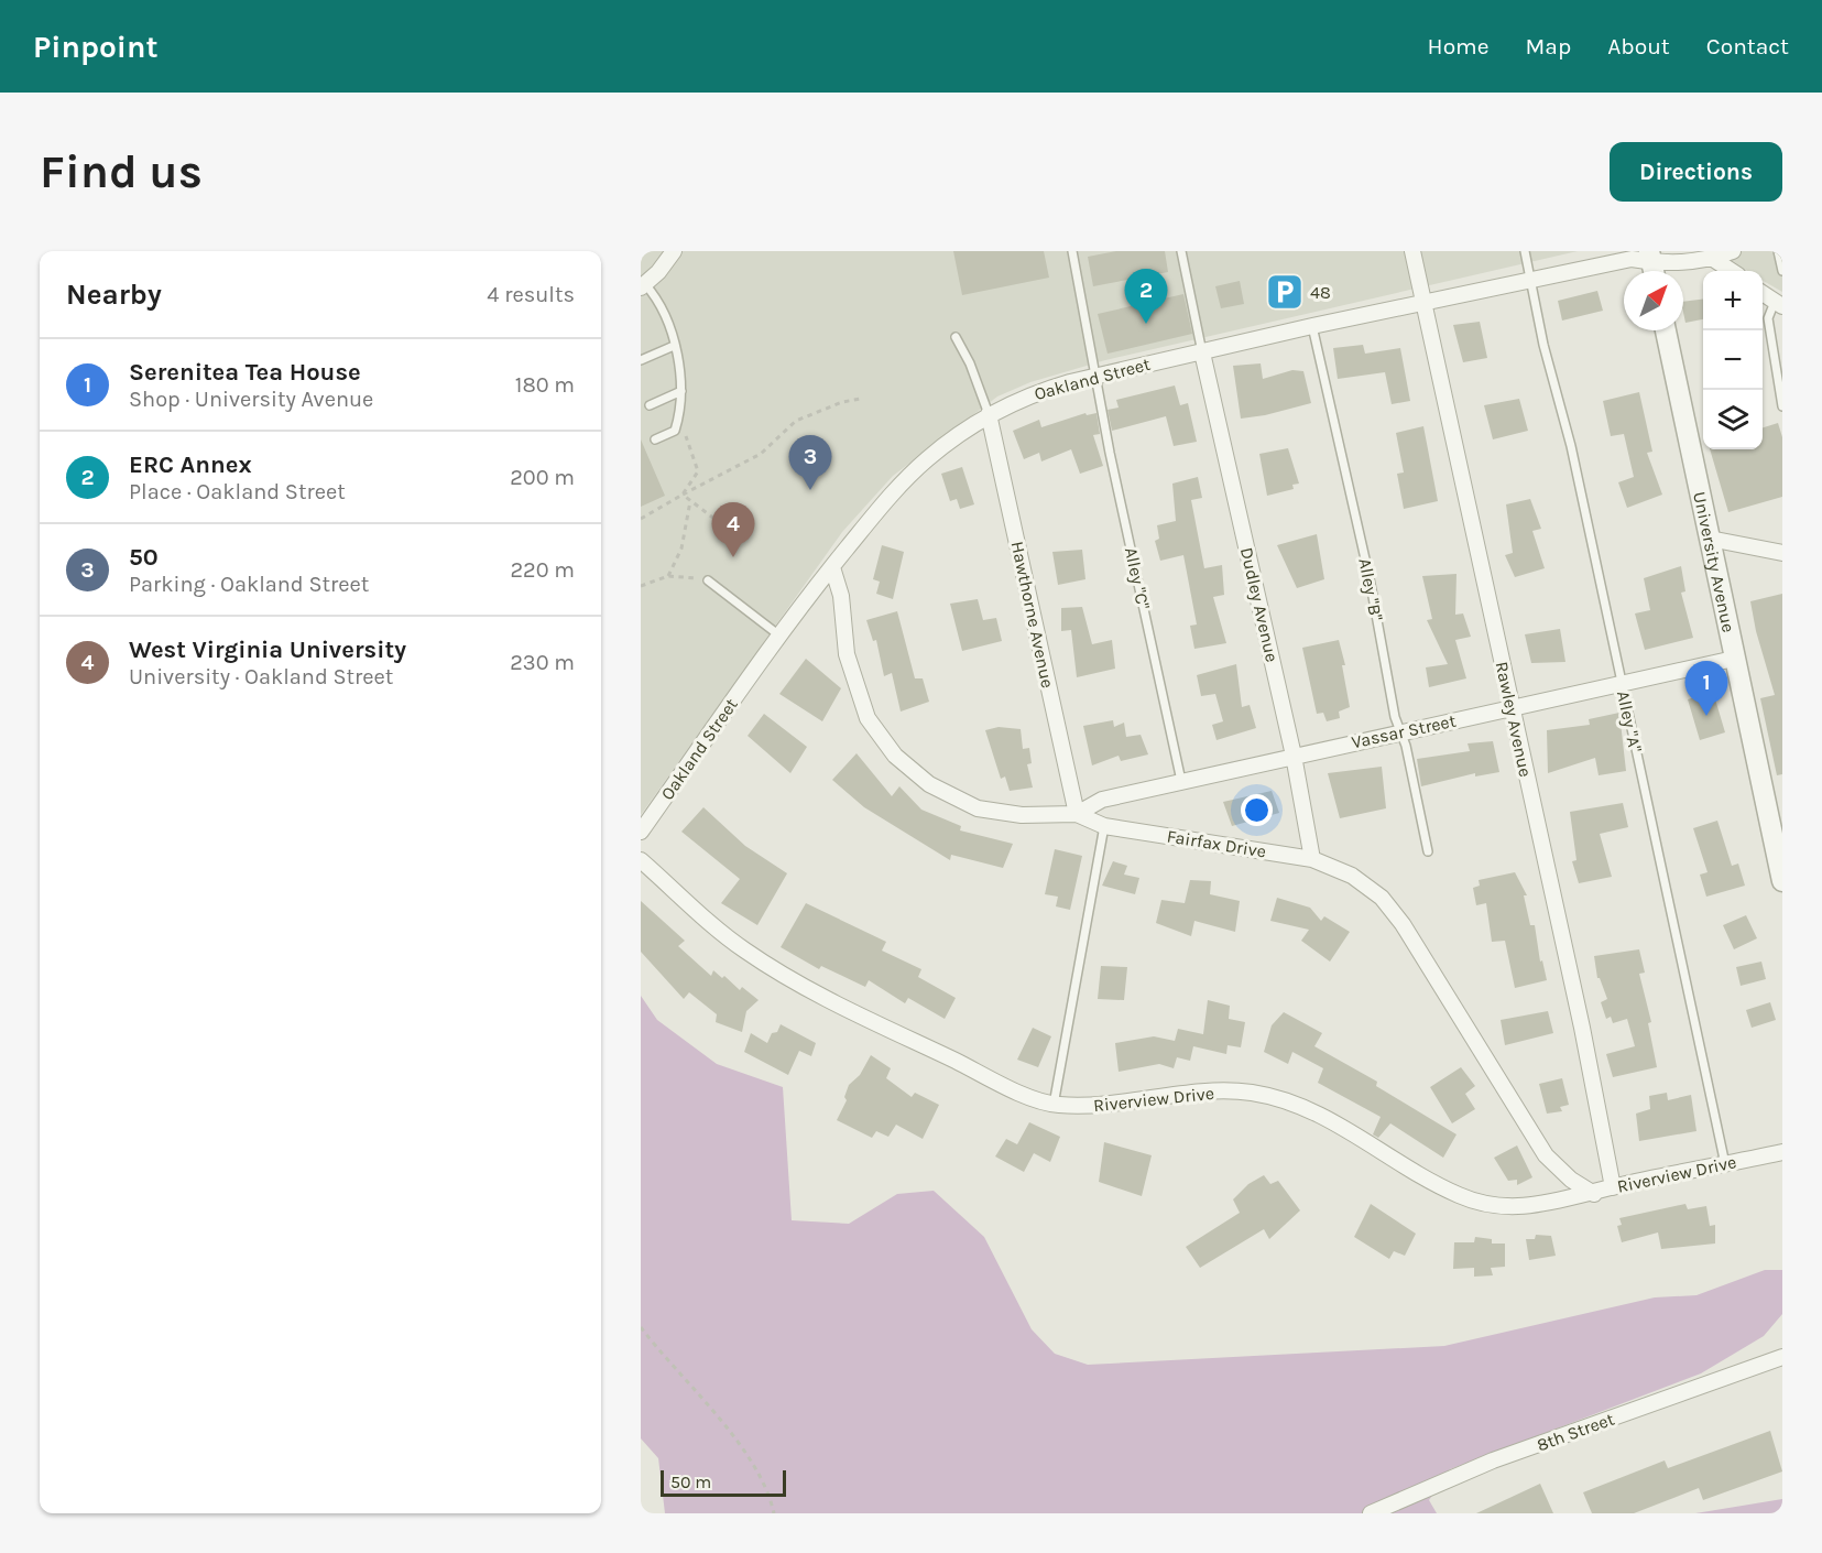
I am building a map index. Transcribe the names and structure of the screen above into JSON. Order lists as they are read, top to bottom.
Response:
{
  "streets": {
    "street": [
      "Oakland Street",
      "University Avenue",
      "Dudley Avenue",
      "Hawthorne Avenue",
      "Rawley Avenue",
      "Vassar Street",
      "Fairfax Drive",
      "Riverview Drive",
      "8th Street"
    ],
    "lane": ["Alley \"C\"", "Alley \"B\"", "Alley \"A\""]
  },
  "crossings": [
    ["Oakland Street", "Alley \"C\""],
    ["Oakland Street", "Alley \"B\""],
    ["Oakland Street", "Dudley Avenue"],
    ["Oakland Street", "Hawthorne Avenue"],
    ["Oakland Street", "Rawley Avenue"],
    ["Oakland Street", "Alley \"A\""],
    ["Oakland Street", "Fairfax Drive"],
    ["University Avenue", "Vassar Street"],
    ["Alley \"C\"", "Vassar Street"],
    ["Alley \"B\"", "Vassar Street"],
    ["Dudley Avenue", "Vassar Street"],
    ["Dudley Avenue", "Fairfax Drive"],
    ["Hawthorne Avenue", "Vassar Street"],
    ["Hawthorne Avenue", "Fairfax Drive"],
    ["Rawley Avenue", "Vassar Street"],
    ["Rawley Avenue", "Riverview Drive"],
    ["Alley \"A\"", "Vassar Street"],
    ["Alley \"A\"", "Riverview Drive"],
    ["Vassar Street", "Fairfax Drive"],
    ["Fairfax Drive", "Riverview Drive"]
  ],
  "places": {
    "parking": ["48"]
  },
  "scale_bar": "50 m",
  "north": "top right",
  "page": {
    "header": "Pinpoint",
    "nav": [
      "Home",
      "Map",
      "About",
      "Contact"
    ],
    "buttons": "Directions",
    "title": "Find us",
    "heading": ["Nearby", "4 results"],
    "pins": [
      "2",
      "3",
      "4",
      "1"
    ],
    "map_buttons": ["+", "−"],
    "list": [
      {
        "mark": "1",
        "name": "Serenitea Tea House",
        "note": "Shop · University Avenue",
        "value": "180 m"
      },
      {
        "mark": "2",
        "name": "ERC Annex",
        "note": "Place · Oakland Street",
        "value": "200 m"
      },
      {
        "mark": "3",
        "name": "50",
        "note": "Parking · Oakland Street",
        "value": "220 m"
      },
      {
        "mark": "4",
        "name": "West Virginia University",
        "note": "University · Oakland Street",
        "value": "230 m"
      }
    ],
    "scale": "50 m"
  }
}
